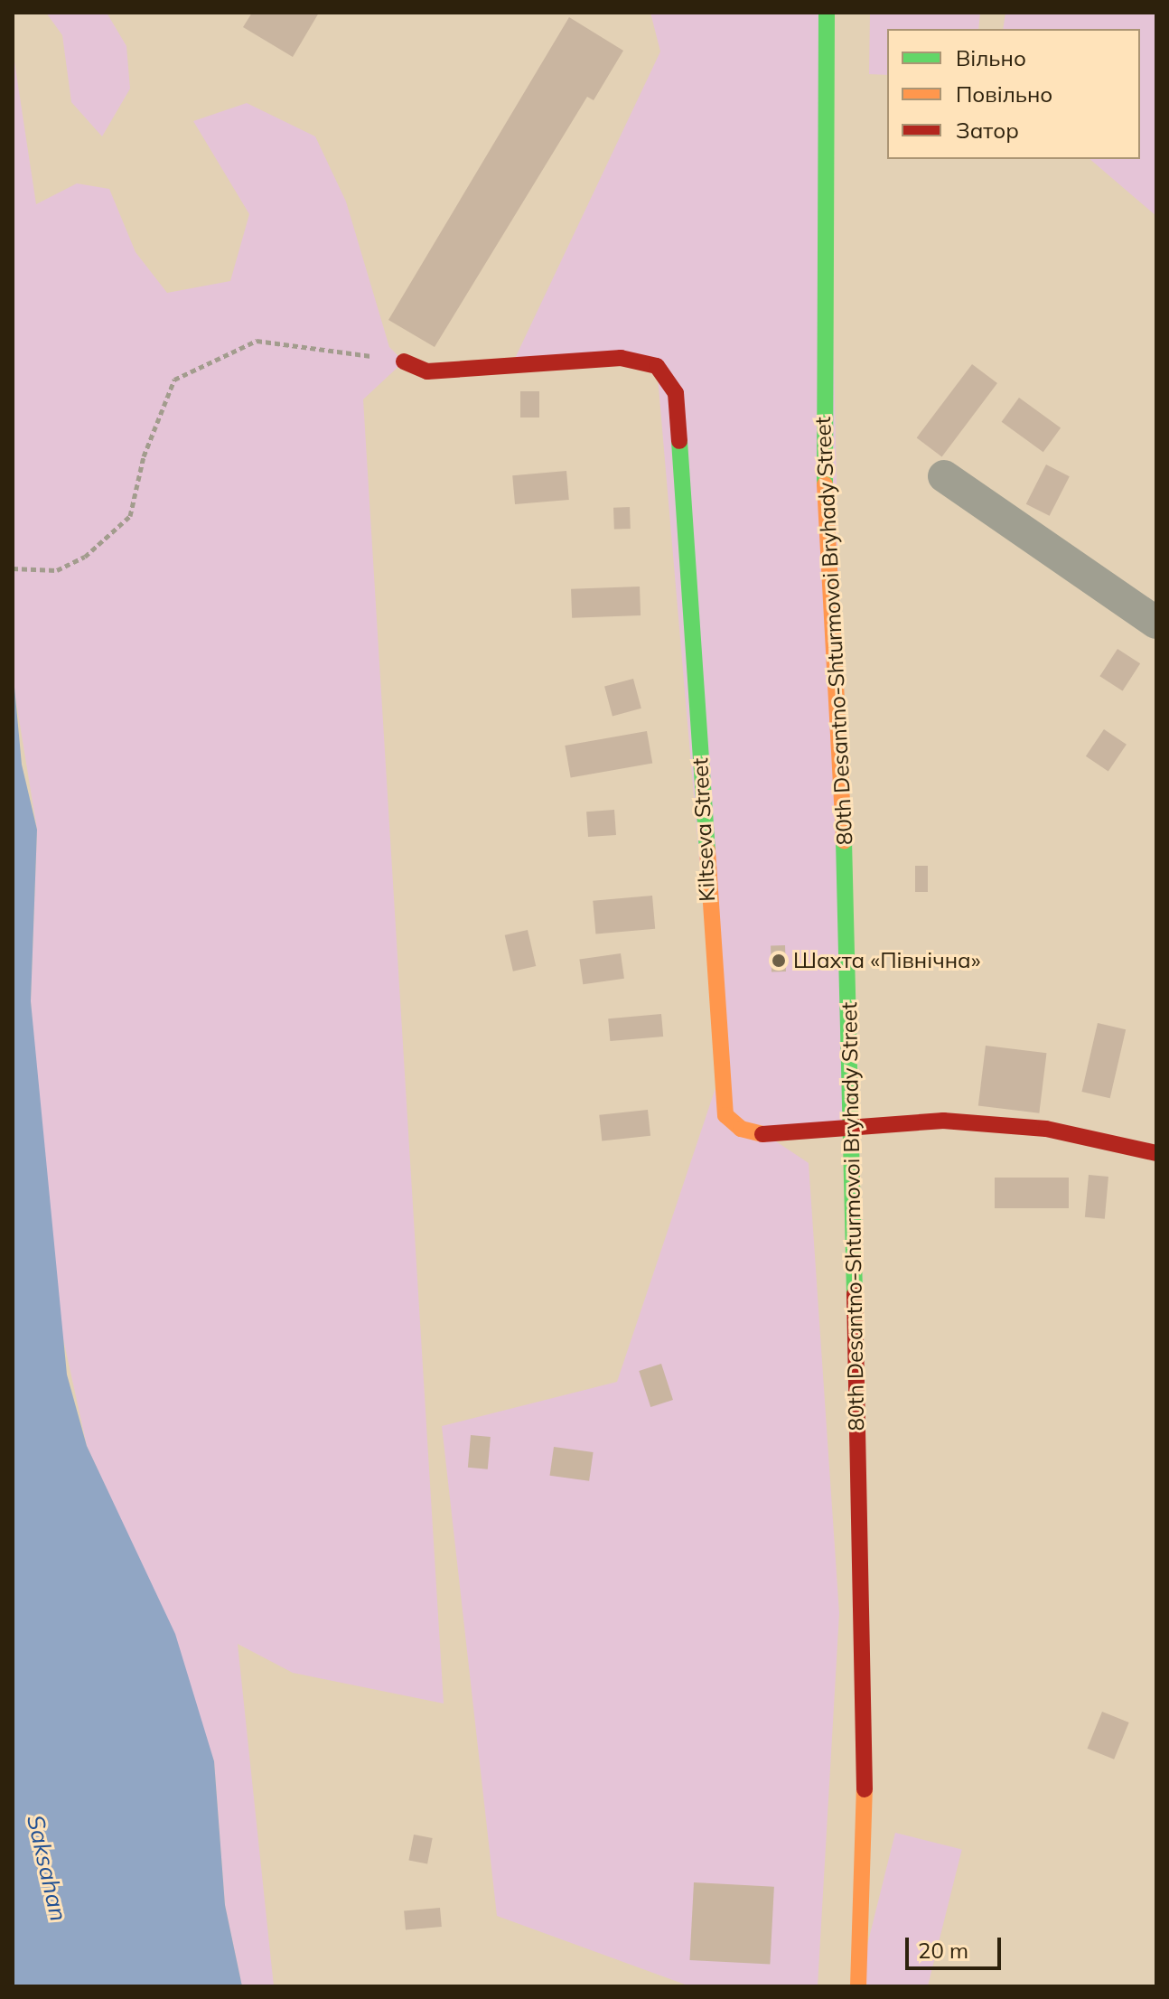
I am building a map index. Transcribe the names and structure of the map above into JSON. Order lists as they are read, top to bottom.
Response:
{
  "streets": {
    "street": ["80th Desantno-Shturmovoi Bryhady Street", "Kiltseva Street"]
  },
  "crossings": [
    ["80th Desantno-Shturmovoi Bryhady Street", "Kiltseva Street"]
  ],
  "water": ["Saksahan"],
  "places": ["Шахта «Північна»"],
  "legend": ["Вільно", "Повільно", "Затор"],
  "scale_bar": "20 m"
}
